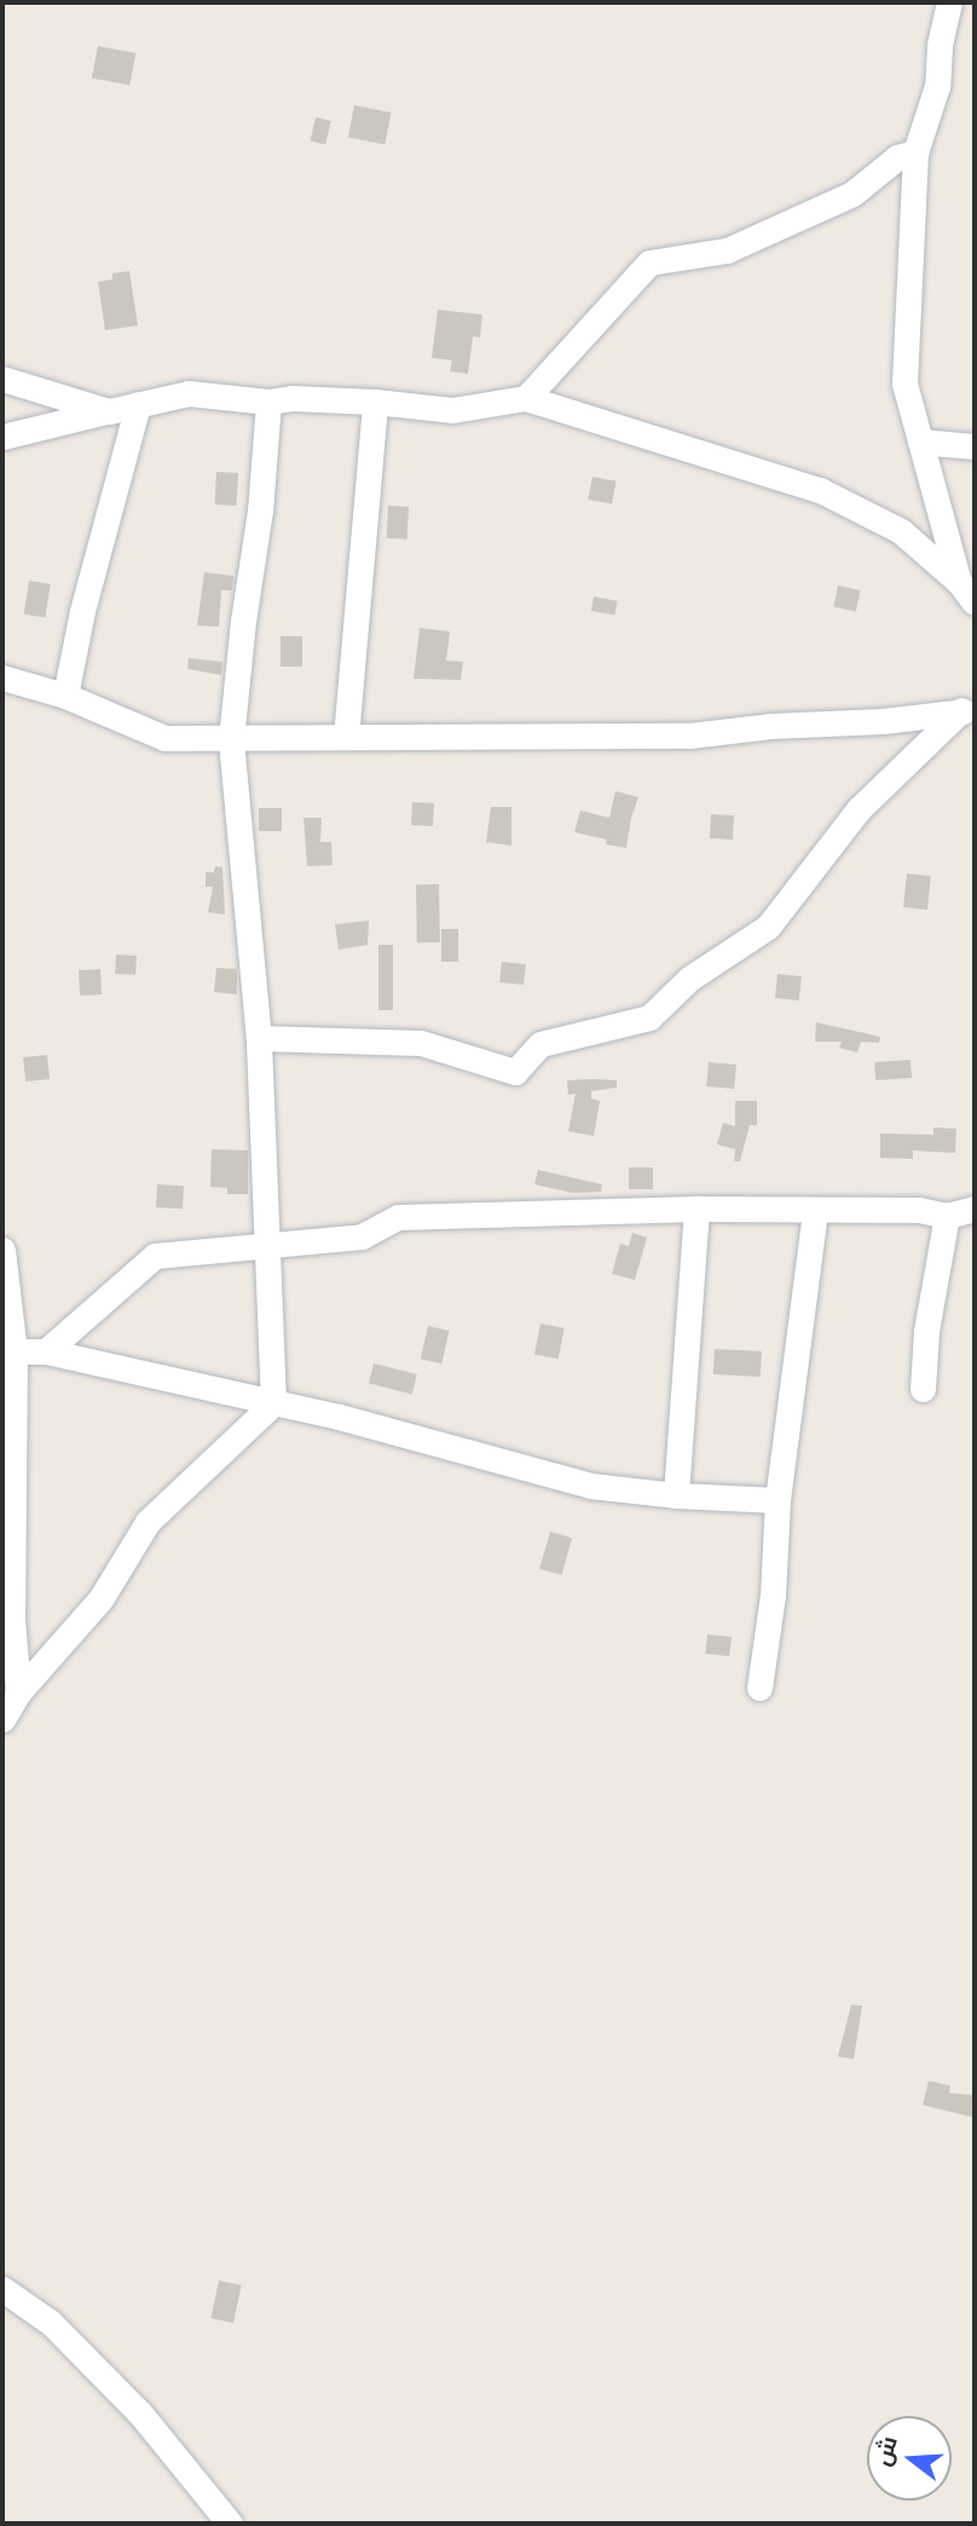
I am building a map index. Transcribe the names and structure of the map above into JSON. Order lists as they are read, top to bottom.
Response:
{
  "north": "left"
}
